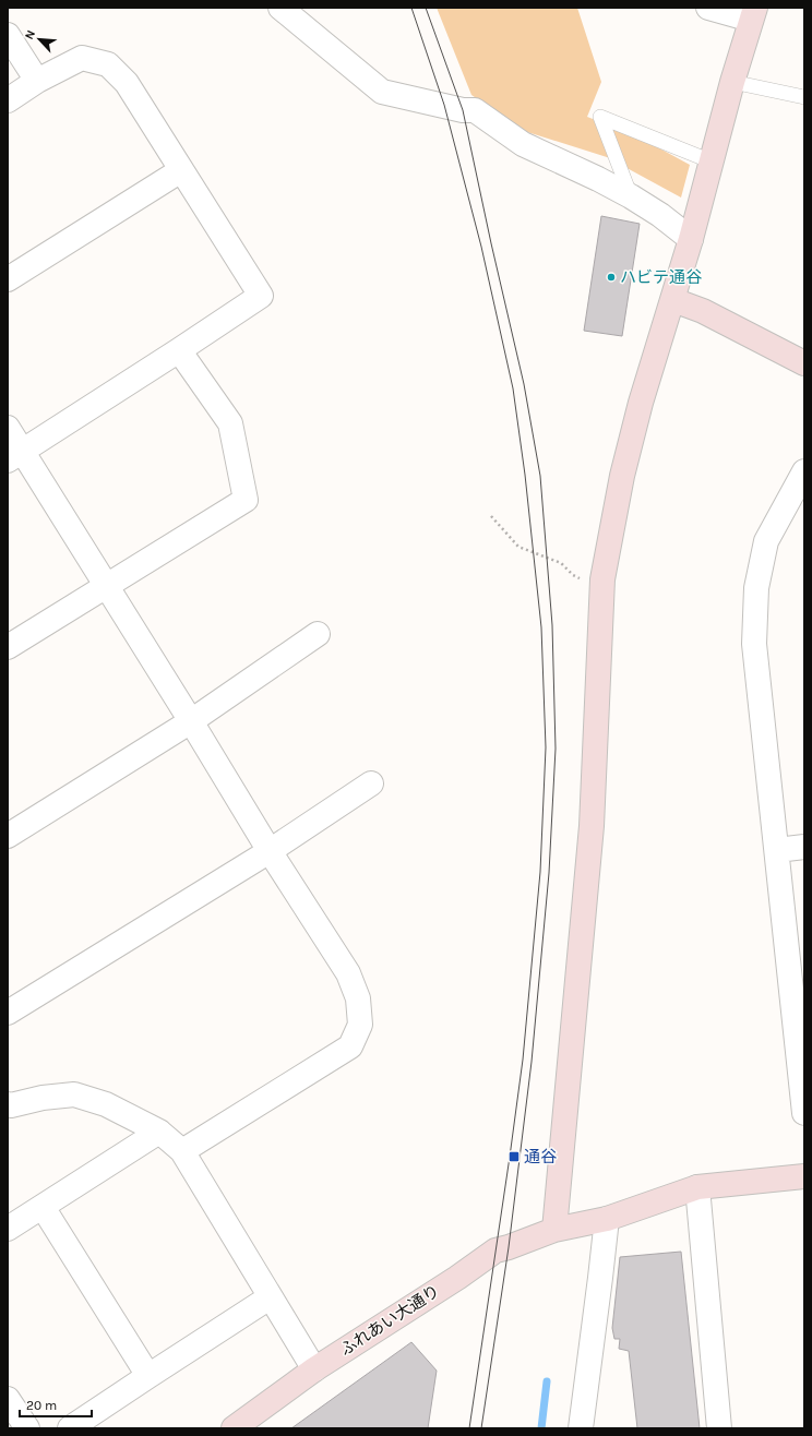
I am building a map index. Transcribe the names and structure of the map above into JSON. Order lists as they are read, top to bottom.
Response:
{
  "streets": {
    "street": ["ふれあい大通り"]
  },
  "places": {
    "other": ["ハビテ通谷"],
    "transit": ["通谷"]
  },
  "scale_bar": "20 m",
  "north": "top left"
}
